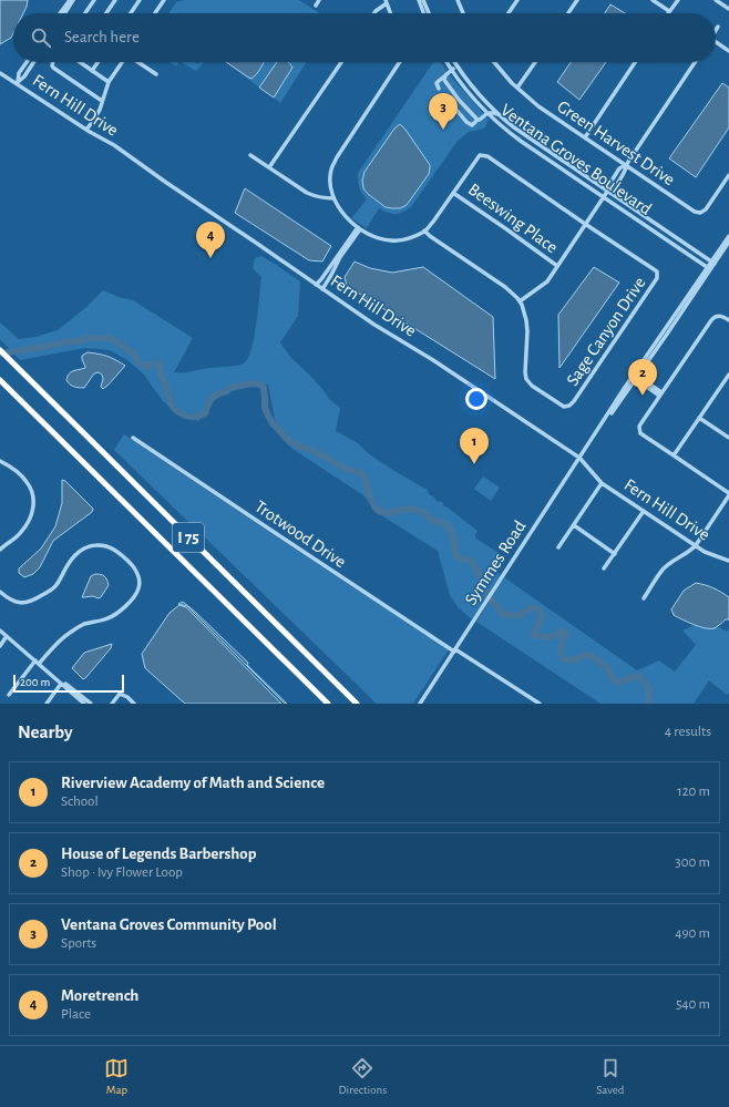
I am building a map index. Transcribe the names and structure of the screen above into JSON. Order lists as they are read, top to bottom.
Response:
{
  "streets": {
    "highway": ["I 75"],
    "street": [
      "Fern Hill Drive",
      "Green Harvest Drive",
      "Ventana Groves Boulevard",
      "Beeswing Place",
      "Sage Canyon Drive",
      "Trotwood Drive",
      "Symmes Road"
    ]
  },
  "crossings": [
    ["Fern Hill Drive", "Symmes Road"],
    ["Ventana Groves Boulevard", "Symmes Road"],
    ["Beeswing Place", "Sage Canyon Drive"],
    ["Trotwood Drive", "Symmes Road"]
  ],
  "scale_bar": "200 m",
  "page": {
    "search": "Search here",
    "pins": [
      "3",
      "4",
      "2",
      "1"
    ],
    "scale": "200 m",
    "heading": ["Nearby", "4 results"],
    "list": [
      {
        "mark": "1",
        "name": "Riverview Academy of Math and Science",
        "note": "School",
        "value": "120 m"
      },
      {
        "mark": "2",
        "name": "House of Legends Barbershop",
        "note": "Shop · Ivy Flower Loop",
        "value": "300 m"
      },
      {
        "mark": "3",
        "name": "Ventana Groves Community Pool",
        "note": "Sports",
        "value": "490 m"
      },
      {
        "mark": "4",
        "name": "Moretrench",
        "note": "Place",
        "value": "540 m"
      }
    ],
    "nav": ["Map", "Directions", "Saved"]
  }
}
